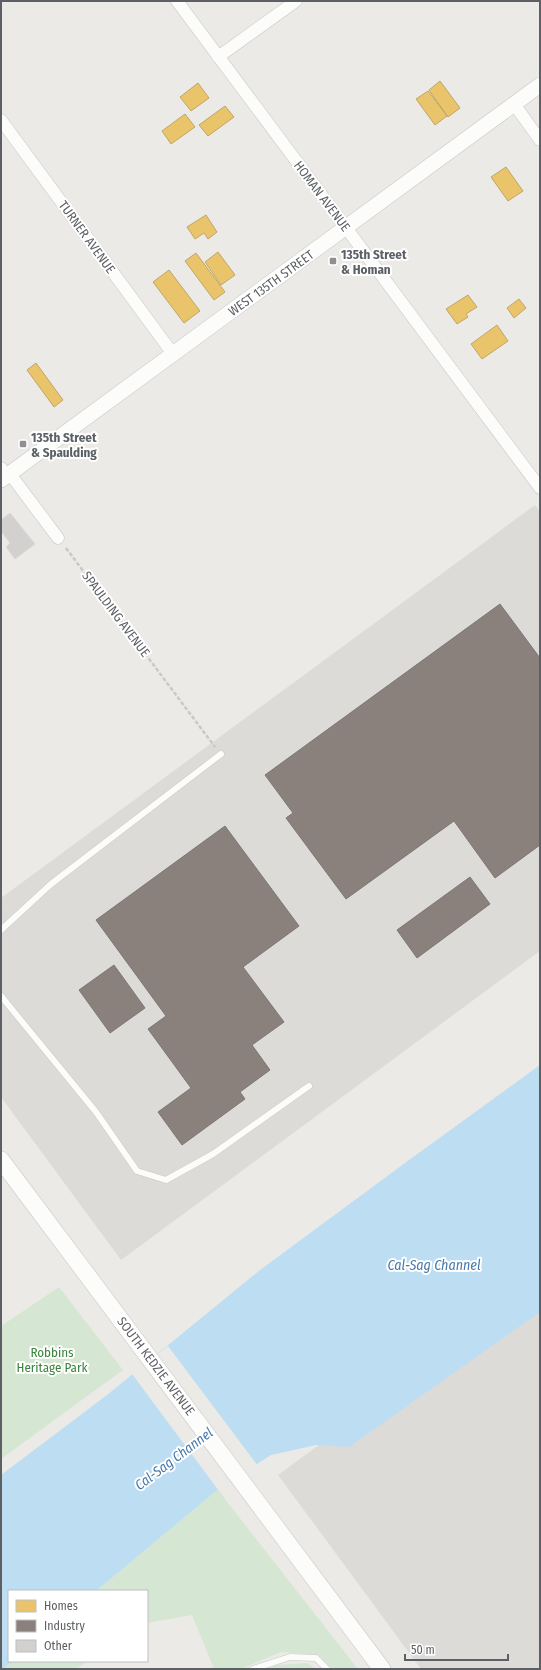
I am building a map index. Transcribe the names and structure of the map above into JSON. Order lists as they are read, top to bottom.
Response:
{
  "streets": {
    "main road": ["SOUTH KEDZIE AVENUE"],
    "street": ["HOMAN AVENUE", "TURNER AVENUE", "WEST 135TH STREET"],
    "path": ["SPAULDING AVENUE"]
  },
  "crossings": [
    ["HOMAN AVENUE", "WEST 135TH STREET"],
    ["TURNER AVENUE", "WEST 135TH STREET"]
  ],
  "water": ["Cal-Sag Channel"],
  "parks": ["Robbins Heritage Park"],
  "places": {
    "transit": ["135th Street & Homan", "135th Street & Spaulding"]
  },
  "legend": ["Homes", "Industry", "Other"],
  "scale_bar": "50 m"
}
